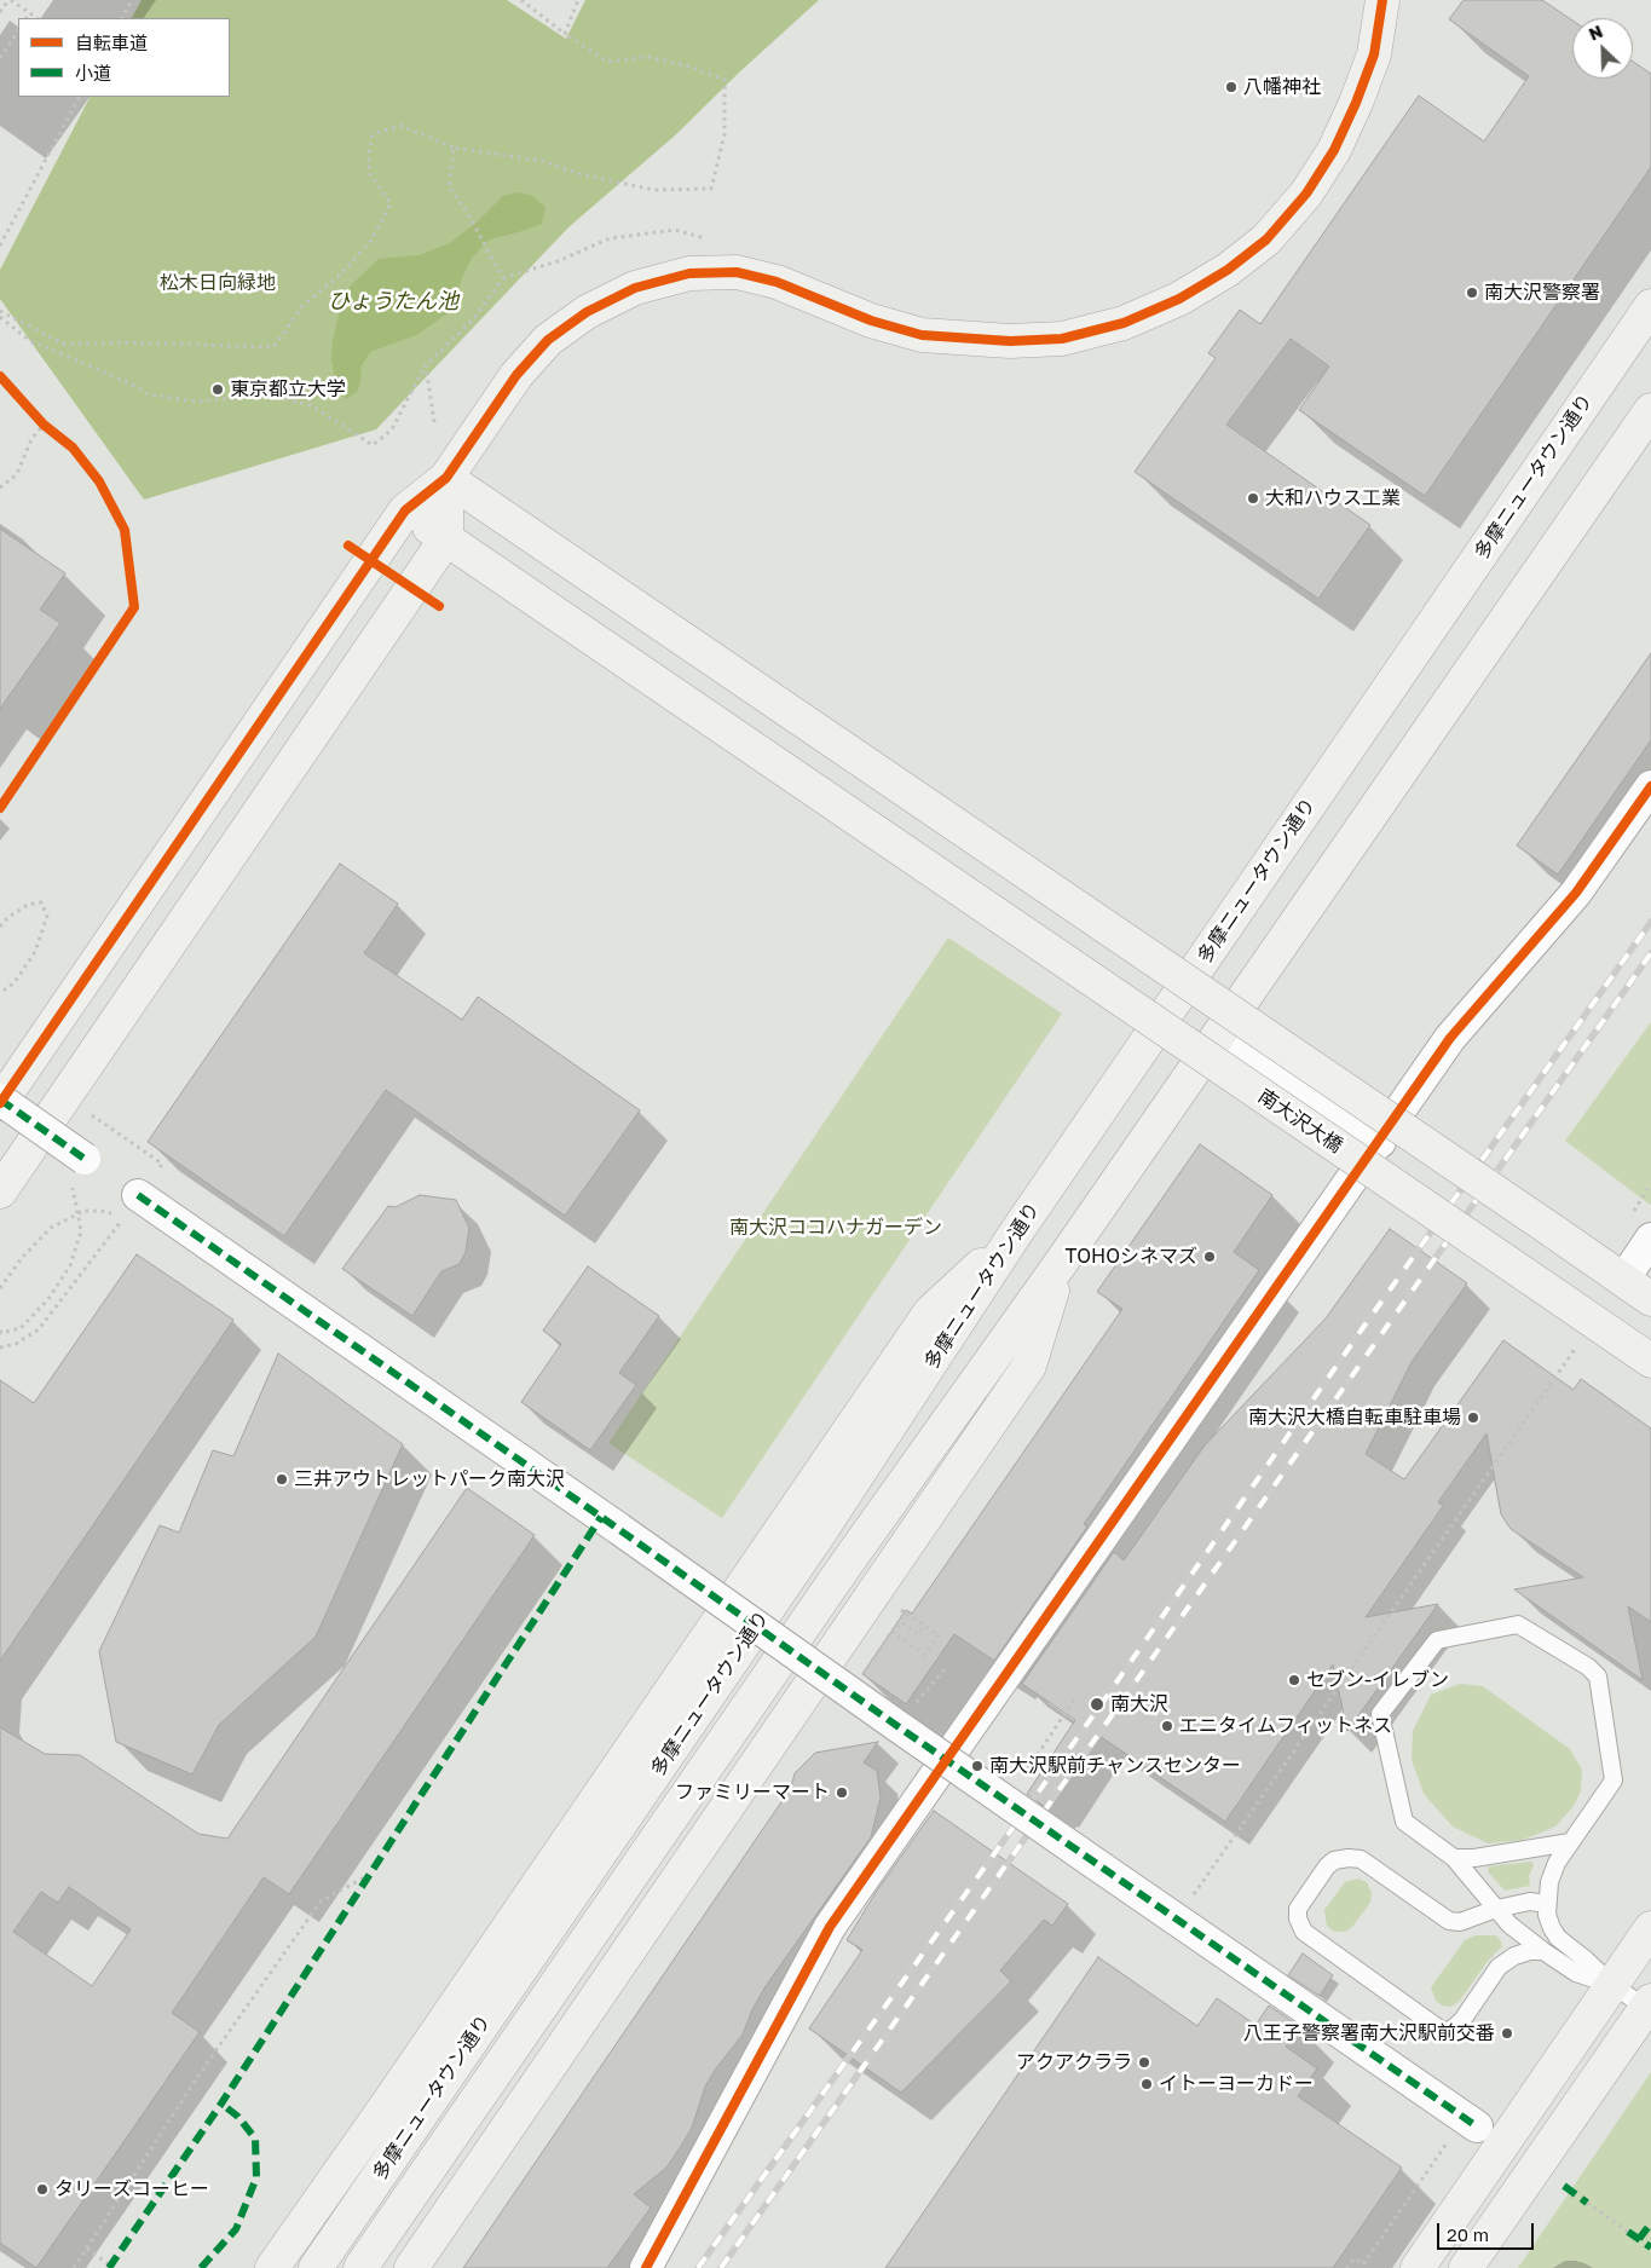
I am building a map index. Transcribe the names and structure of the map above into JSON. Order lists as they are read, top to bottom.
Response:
{
  "streets": {
    "main road": ["多摩ニュータウン通り", "南大沢大橋"]
  },
  "water": ["ひょうたん池"],
  "parks": ["松木日向緑地", "南大沢ココハナガーデン"],
  "places": [
    "八幡神社",
    "南大沢警察署",
    "東京都立大学",
    "大和ハウス工業",
    "TOHOシネマズ",
    "南大沢大橋自転車駐車場",
    "三井アウトレットパーク南大沢",
    "セブン-イレブン",
    "南大沢",
    "エニタイムフィットネス",
    "南大沢駅前チャンスセンター",
    "ファミリーマート",
    "八王子警察署南大沢駅前交番",
    "アクアクララ",
    "イトーヨーカドー",
    "タリーズコーヒー"
  ],
  "legend": ["自転車道", "小道"],
  "scale_bar": "20 m",
  "north": "top left"
}
